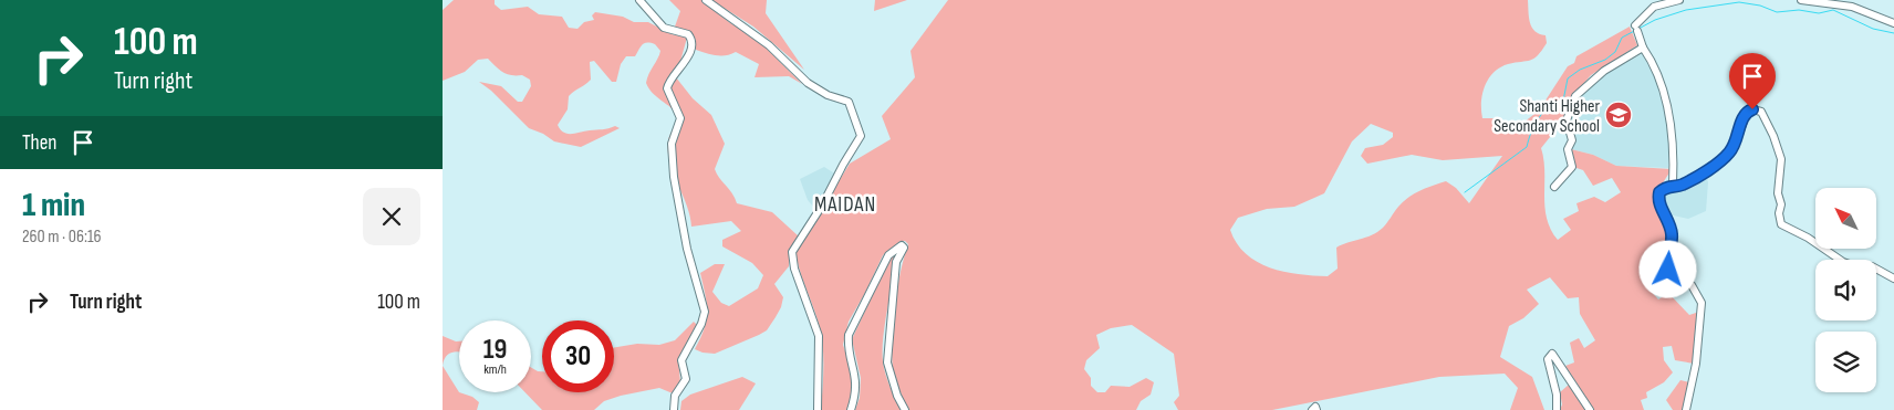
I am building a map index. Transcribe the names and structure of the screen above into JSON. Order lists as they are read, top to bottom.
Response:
{
  "districts": ["MAIDAN"],
  "places": {
    "school or university": ["Shanti Higher Secondary School"]
  },
  "north": "top left",
  "page": {
    "turn": ["100 m", "Turn right"],
    "then": "Then",
    "heading": ["1 min", "260 m · 06:16"],
    "list": [
      {
        "name": "Turn right",
        "value": "100 m"
      }
    ],
    "speed": "19 km/h",
    "limit": "30"
  }
}
